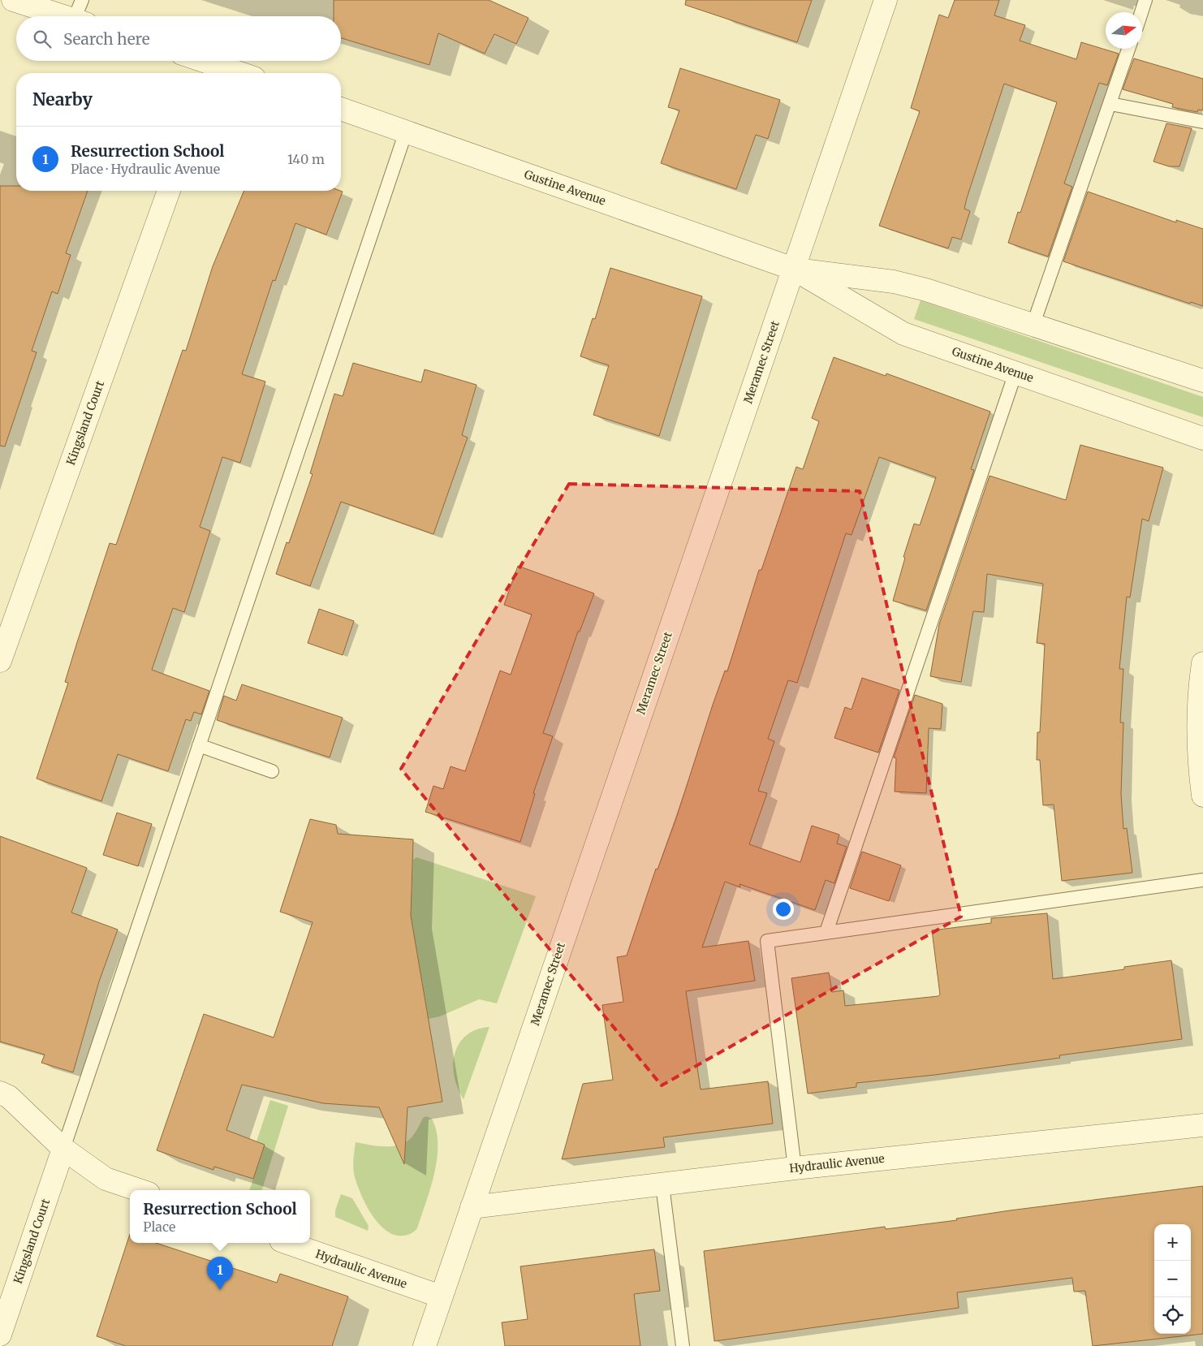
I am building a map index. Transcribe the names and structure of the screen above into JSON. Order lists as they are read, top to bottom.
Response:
{
  "streets": {
    "street": [
      "Gustine Avenue",
      "Meramec Street",
      "Kingsland Court",
      "Hydraulic Avenue"
    ]
  },
  "crossings": [
    ["Gustine Avenue", "Meramec Street"],
    ["Meramec Street", "Hydraulic Avenue"]
  ],
  "north": "right",
  "page": {
    "search": "Search here",
    "heading": "Nearby",
    "list": [
      {
        "mark": "1",
        "name": "Resurrection School",
        "note": "Place · Hydraulic Avenue",
        "value": "140 m"
      }
    ],
    "popup": ["Resurrection School", "Place"],
    "map_buttons": ["+", "−"],
    "pins": "1"
  }
}
